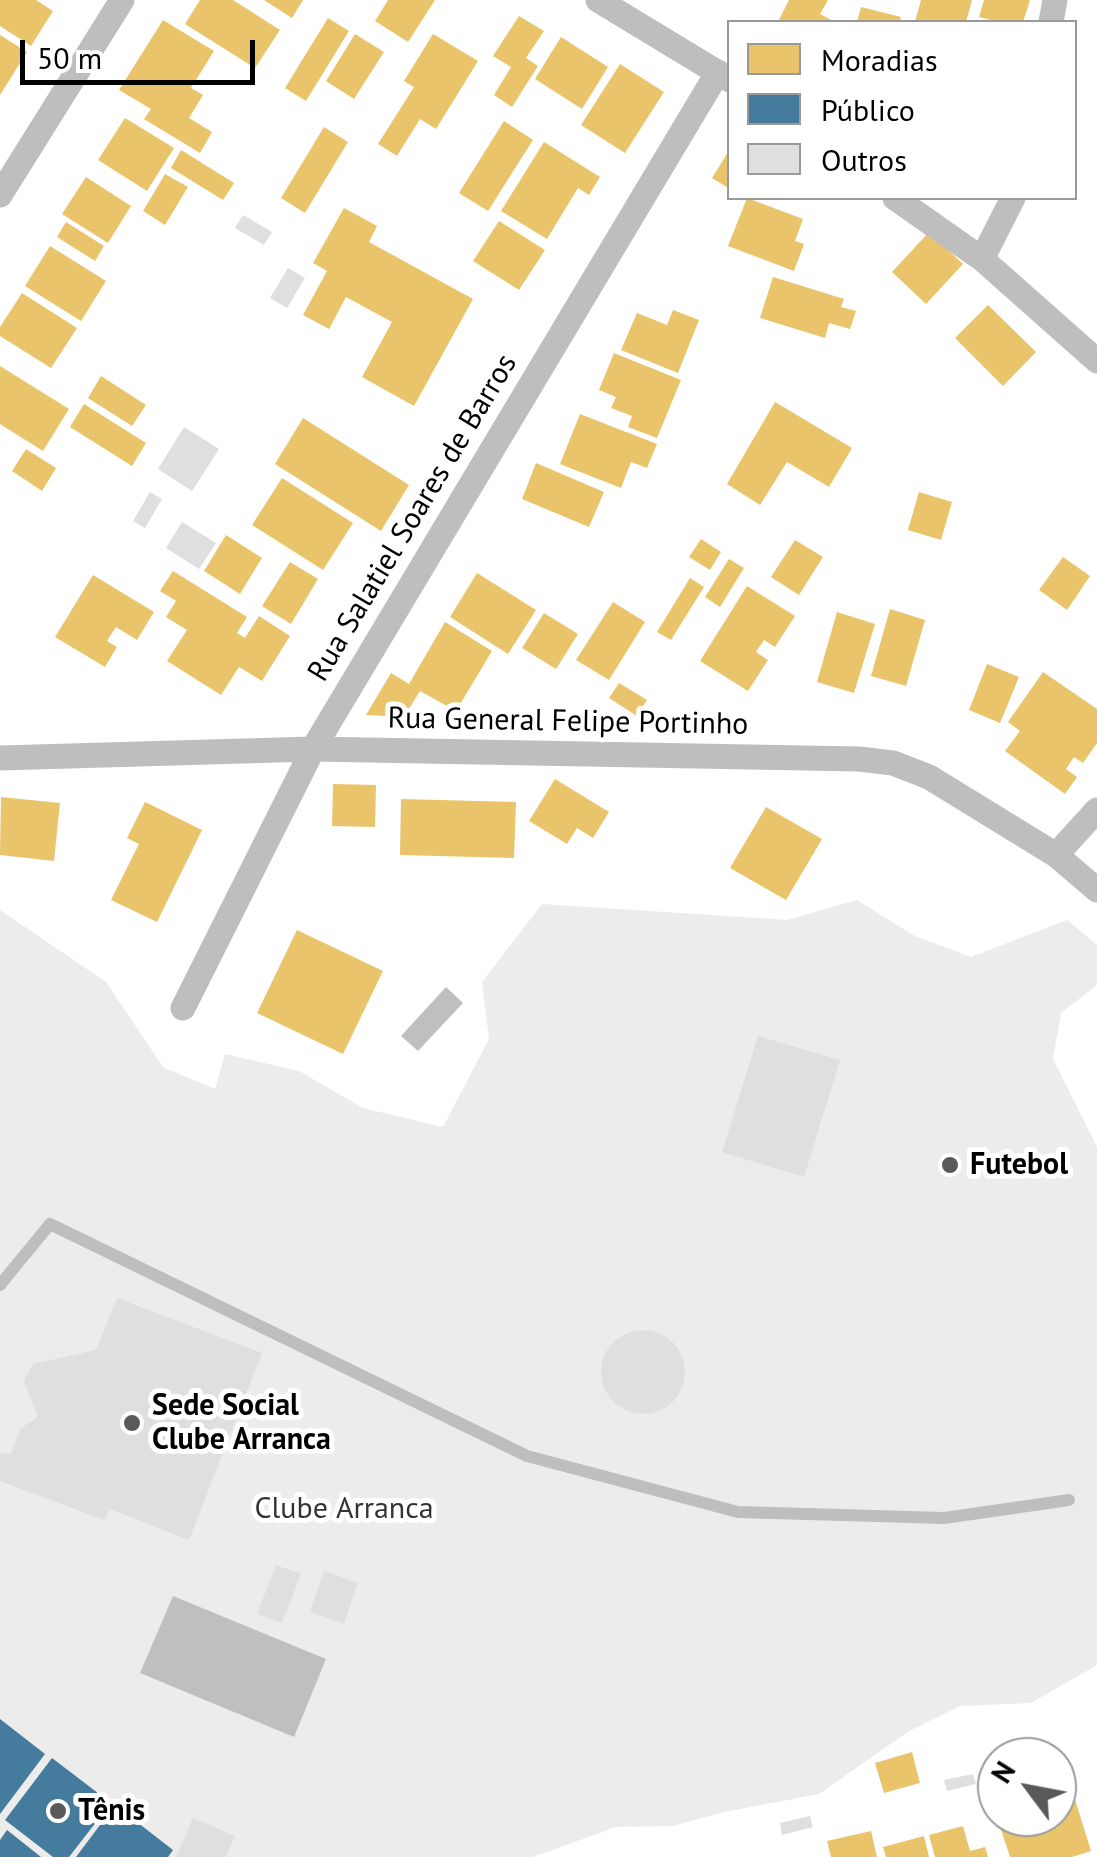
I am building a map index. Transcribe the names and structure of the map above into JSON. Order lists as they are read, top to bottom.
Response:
{
  "streets": {
    "street": ["Rua Salatiel Soares de Barros", "Rua General Felipe Portinho"]
  },
  "crossings": [
    ["Rua Salatiel Soares de Barros", "Rua General Felipe Portinho"]
  ],
  "parks": ["Clube Arranca"],
  "places": ["Futebol", "Sede Social Clube Arranca", "Tênis"],
  "legend": ["Moradias", "Público", "Outros"],
  "scale_bar": "50 m",
  "north": "top left"
}
